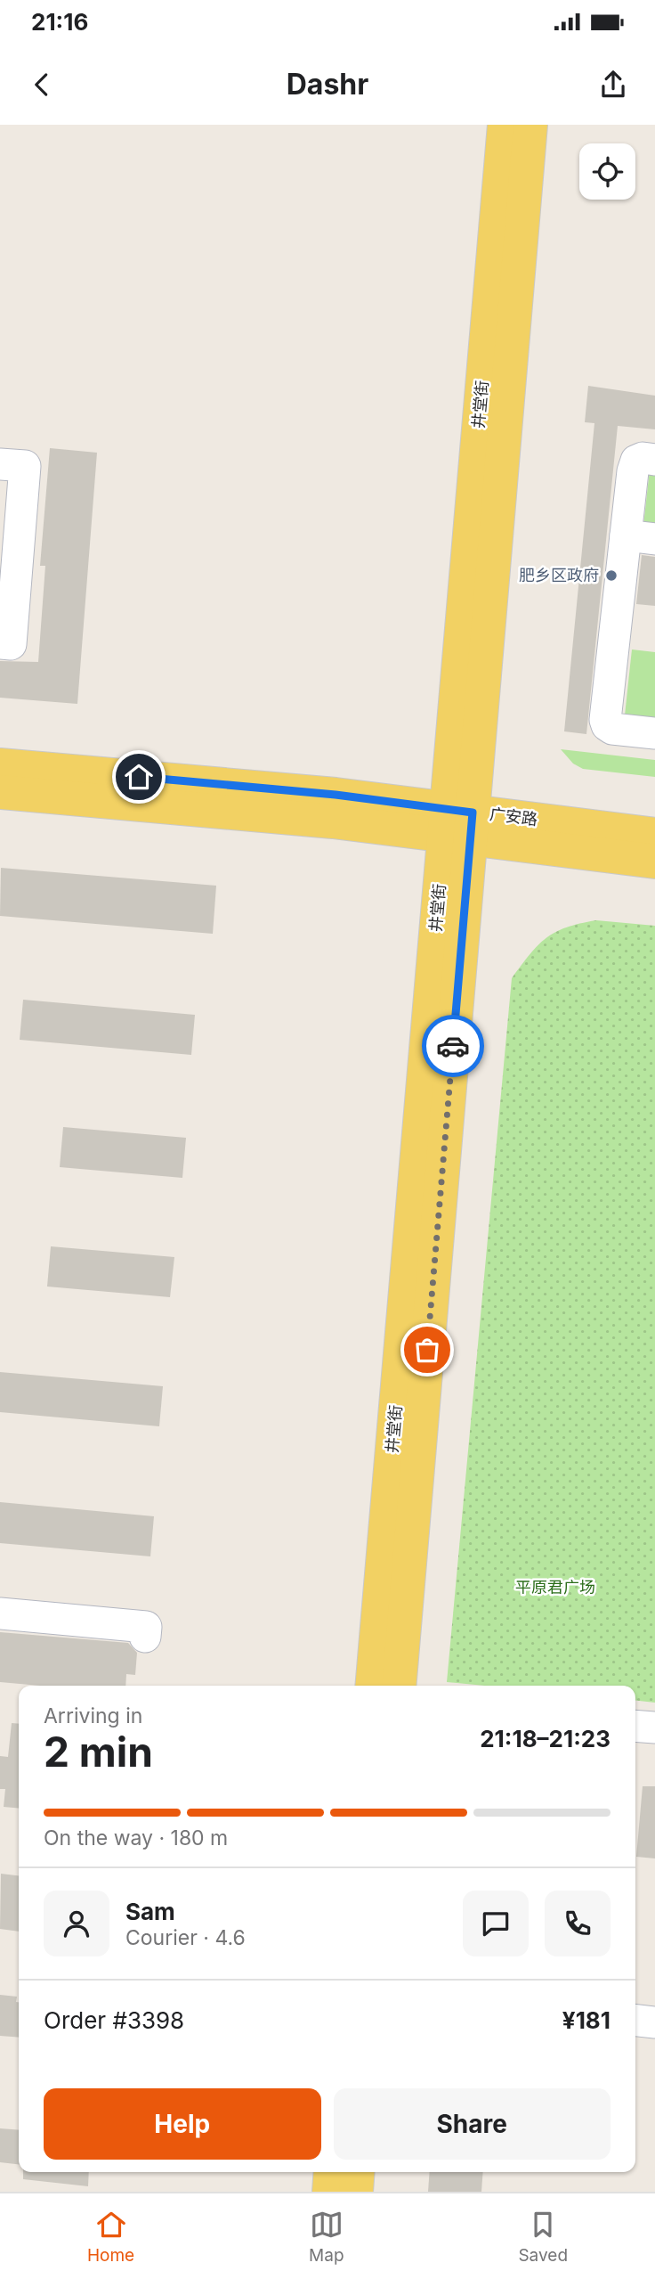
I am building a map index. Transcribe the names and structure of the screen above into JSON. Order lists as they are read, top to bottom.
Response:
{
  "streets": {
    "main road": ["井堂街", "广安路"]
  },
  "crossings": [
    ["井堂街", "广安路"]
  ],
  "parks": ["平原君广场"],
  "places": ["肥乡区政府"],
  "page": {
    "status": "21:16",
    "header": "Dashr",
    "heading": ["2 min", "Arriving in", "21:18–21:23"],
    "panel": [
      "Sam",
      "Courier · 4.6",
      "Order #3398",
      "¥181"
    ],
    "bar": "On the way · 180 m",
    "buttons": ["Help", "Share"],
    "tabs": ["Home", "Map", "Saved"]
  }
}
